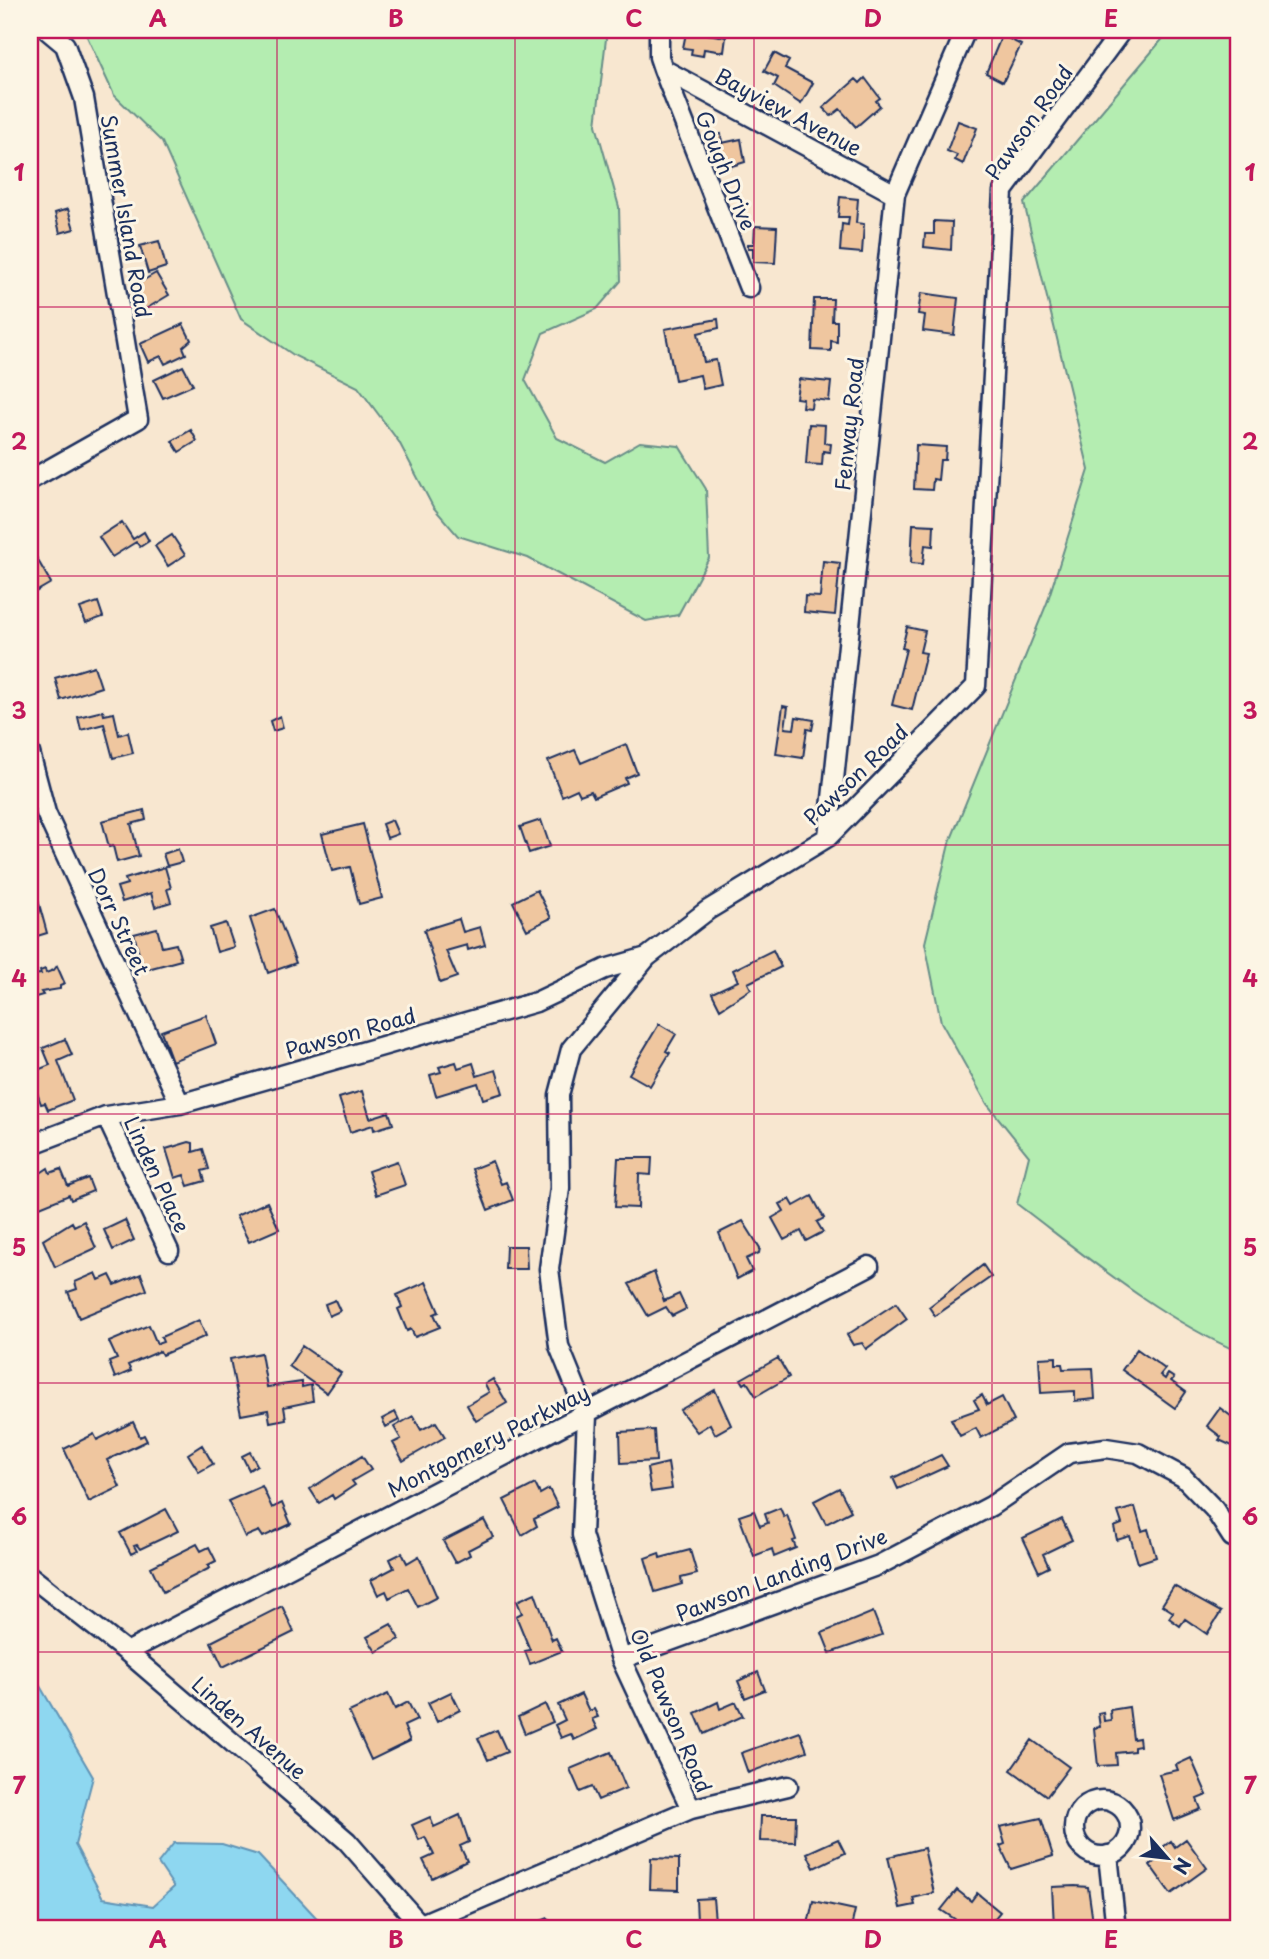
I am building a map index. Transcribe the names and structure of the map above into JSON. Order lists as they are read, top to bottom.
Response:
{
  "streets": {
    "street": [
      "Bayview Avenue",
      "Pawson Road",
      "Gough Drive",
      "Summer Island Road",
      "Fenway Road",
      "Dorr Street",
      "Linden Place",
      "Montgomery Parkway",
      "Pawson Landing Drive",
      "Old Pawson Road",
      "Linden Avenue"
    ]
  },
  "crossings": [
    ["Bayview Avenue", "Gough Drive"],
    ["Bayview Avenue", "Fenway Road"],
    ["Pawson Road", "Fenway Road"],
    ["Pawson Road", "Dorr Street"],
    ["Pawson Road", "Linden Place"],
    ["Pawson Road", "Old Pawson Road"],
    ["Montgomery Parkway", "Old Pawson Road"],
    ["Montgomery Parkway", "Linden Avenue"],
    ["Pawson Landing Drive", "Old Pawson Road"],
    ["Old Pawson Road", "Linden Avenue"]
  ],
  "north": "bottom right",
  "grid": {
    "columns": [
      "A",
      "B",
      "C",
      "D",
      "E"
    ],
    "rows": [
      "1",
      "2",
      "3",
      "4",
      "5",
      "6",
      "7"
    ]
  }
}
